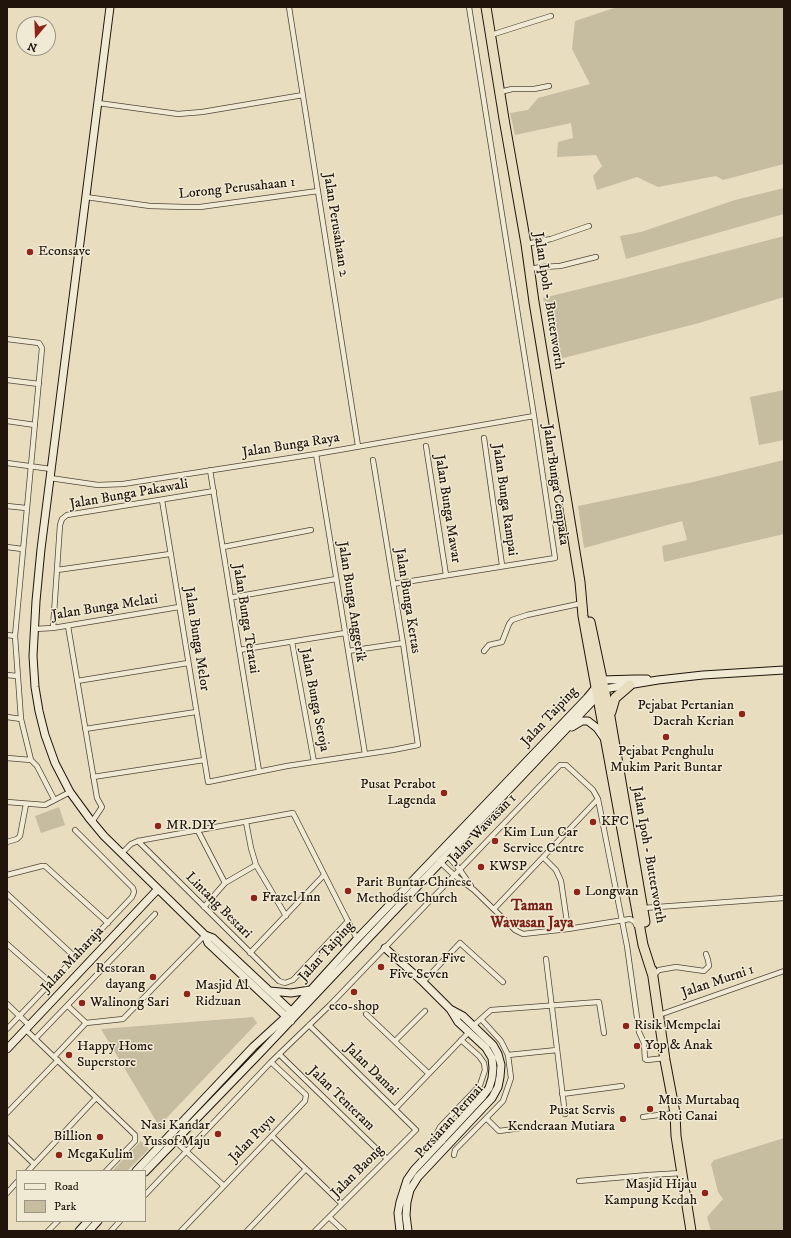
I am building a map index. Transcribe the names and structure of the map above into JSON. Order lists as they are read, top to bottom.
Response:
{
  "streets": {
    "highway": ["Jalan Ipoh - Butterworth"],
    "street": [
      "Lorong Perusahaan 1",
      "Jalan Perusahaan 2",
      "Jalan Bunga Raya",
      "Jalan Bunga Cempaka",
      "Jalan Bunga Pakawali",
      "Jalan Bunga Rampai",
      "Jalan Bunga Mawar",
      "Jalan Bunga Kertas",
      "Jalan Bunga Anggerik",
      "Jalan Bunga Melati",
      "Jalan Bunga Teratai",
      "Jalan Bunga Melor",
      "Jalan Bunga Seroja",
      "Jalan Taiping",
      "Jalan Wawasan 1",
      "Lintang Bestari",
      "Jalan Maharaja",
      "Jalan Murni 1",
      "Jalan Damai",
      "Jalan Tenteram",
      "Persiaran Permai",
      "Jalan Puyu",
      "Jalan Baong"
    ]
  },
  "crossings": [
    ["Lorong Perusahaan 1", "Jalan Perusahaan 2"],
    ["Jalan Perusahaan 2", "Jalan Bunga Raya"],
    ["Jalan Ipoh - Butterworth", "Jalan Taiping"],
    ["Jalan Ipoh - Butterworth", "Jalan Murni 1"],
    ["Jalan Bunga Raya", "Jalan Bunga Cempaka"],
    ["Jalan Bunga Raya", "Jalan Bunga Anggerik"],
    ["Jalan Bunga Raya", "Jalan Bunga Teratai"],
    ["Jalan Bunga Cempaka", "Jalan Bunga Rampai"],
    ["Jalan Bunga Pakawali", "Jalan Bunga Melati"],
    ["Jalan Bunga Pakawali", "Jalan Bunga Teratai"],
    ["Jalan Bunga Pakawali", "Jalan Bunga Melor"],
    ["Jalan Bunga Kertas", "Jalan Bunga Anggerik"],
    ["Jalan Bunga Melati", "Jalan Bunga Melor"],
    ["Jalan Bunga Teratai", "Jalan Bunga Melor"],
    ["Jalan Wawasan 1", "Jalan Damai"],
    ["Jalan Wawasan 1", "Jalan Tenteram"],
    ["Jalan Wawasan 1", "Persiaran Permai"],
    ["Jalan Wawasan 1", "Jalan Puyu"],
    ["Jalan Damai", "Jalan Baong"],
    ["Jalan Tenteram", "Jalan Baong"]
  ],
  "districts": ["Taman Wawasan Jaya"],
  "places": [
    "Econsave",
    "Pejabat Pertanian Daerah Kerian",
    "Pejabat Penghulu Mukim Parit Buntar",
    "Pusat Perabot Lagenda",
    "KFC",
    "MR.DIY",
    "Kim Lun Car Service Centre",
    "KWSP",
    "Parit Buntar Chinese Methodist Church",
    "Longwan",
    "Frazel Inn",
    "Restoran Five Five Seven",
    "Restoran dayang",
    "eco-shop",
    "Masjid Al Ridzuan",
    "Walinong Sari",
    "Risik Mempelai",
    "Yop & Anak",
    "Happy Home Superstore",
    "Mus Murtabaq Roti Canai",
    "Pusat Servis Kenderaan Mutiara",
    "Nasi Kandar Yussof Maju",
    "Billion",
    "MegaKulim",
    "Masjid Hijau Kampung Kedah"
  ],
  "legend": ["Road", "Park"],
  "north": "bottom"
}
